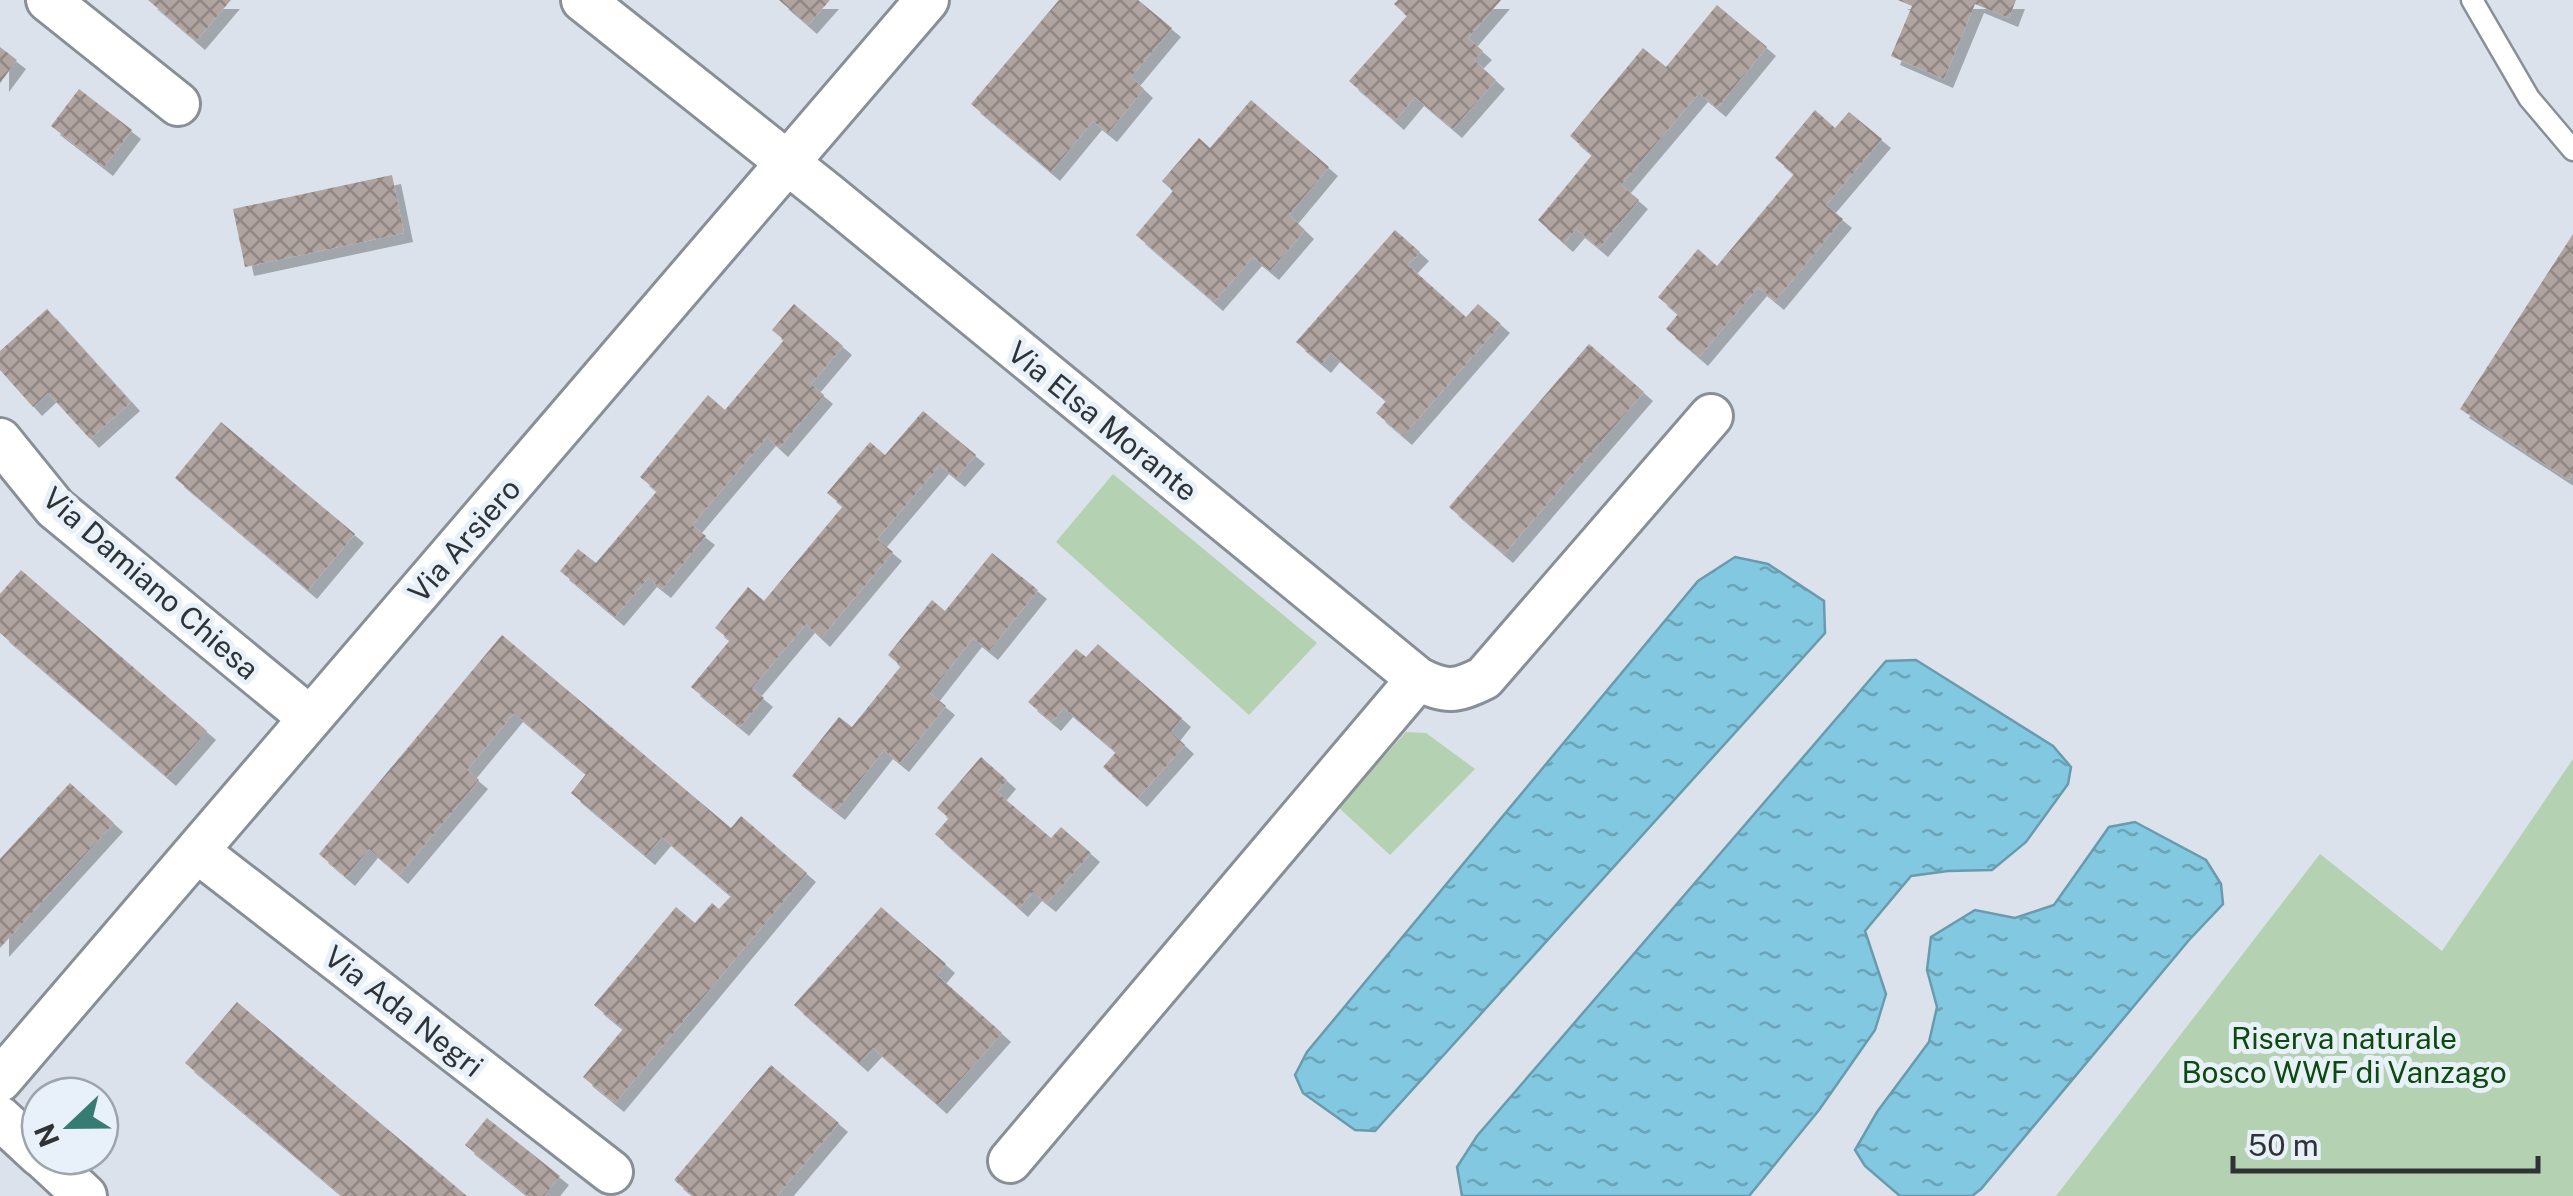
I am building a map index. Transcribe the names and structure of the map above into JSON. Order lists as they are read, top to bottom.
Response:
{
  "streets": {
    "street": [
      "Via Elsa Morante",
      "Via Arsiero",
      "Via Damiano Chiesa",
      "Via Ada Negri"
    ]
  },
  "crossings": [
    ["Via Elsa Morante", "Via Arsiero"],
    ["Via Arsiero", "Via Damiano Chiesa"],
    ["Via Arsiero", "Via Ada Negri"]
  ],
  "parks": ["Riserva naturale Bosco WWF di Vanzago"],
  "scale_bar": "50 m",
  "north": "left"
}
